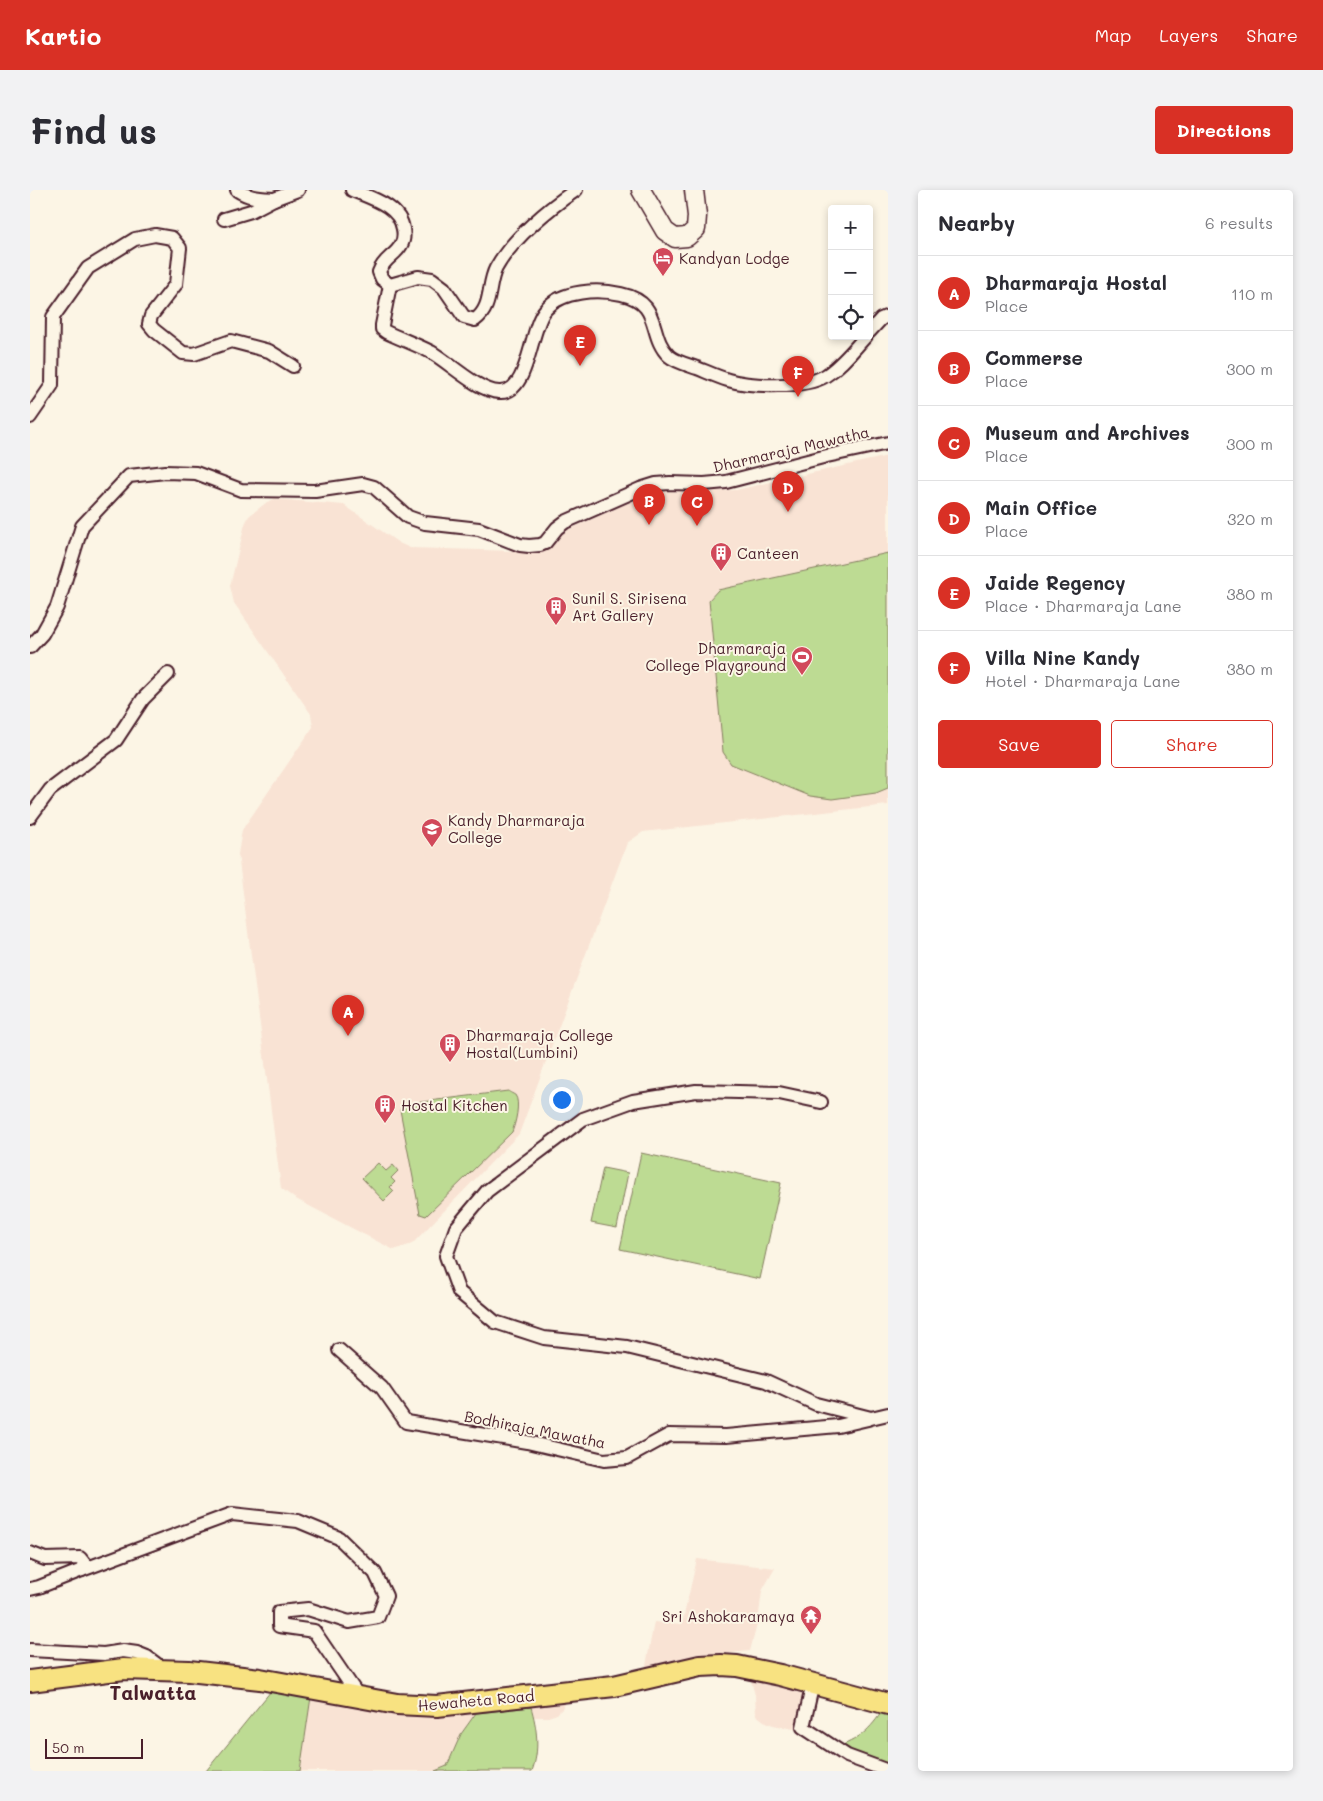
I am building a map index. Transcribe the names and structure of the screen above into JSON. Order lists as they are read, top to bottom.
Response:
{
  "streets": {
    "highway": ["Hewaheta Road"],
    "street": ["Dharmaraja Mawatha", "Bodhiraja Mawatha"]
  },
  "districts": ["Talwatta"],
  "places": {
    "hotel": ["Kandyan Lodge"],
    "building": [
      "Canteen",
      "Sunil S. Sirisena Art Gallery",
      "Dharmaraja College Hostal(Lumbini)",
      "Hostal Kitchen"
    ],
    "sports": ["Dharmaraja College Playground"],
    "school or university": ["Kandy Dharmaraja College"],
    "temple": ["Sri Ashokaramaya"]
  },
  "scale_bar": "50 m",
  "page": {
    "header": "Kartio",
    "nav": ["Map", "Layers", "Share"],
    "buttons": [
      "Directions",
      ["Save", "Share"]
    ],
    "title": "Find us",
    "heading": ["Nearby", "6 results"],
    "map_buttons": ["+", "−"],
    "list": [
      {
        "mark": "A",
        "name": "Dharmaraja Hostal",
        "note": "Place",
        "value": "110 m"
      },
      {
        "mark": "B",
        "name": "Commerse",
        "note": "Place",
        "value": "300 m"
      },
      {
        "mark": "C",
        "name": "Museum and Archives",
        "note": "Place",
        "value": "300 m"
      },
      {
        "mark": "D",
        "name": "Main Office",
        "note": "Place",
        "value": "320 m"
      },
      {
        "mark": "E",
        "name": "Jaide Regency",
        "note": "Place · Dharmaraja Lane",
        "value": "380 m"
      },
      {
        "mark": "F",
        "name": "Villa Nine Kandy",
        "note": "Hotel · Dharmaraja Lane",
        "value": "380 m"
      }
    ],
    "pins": [
      "E",
      "F",
      "D",
      "B",
      "C",
      "A"
    ],
    "scale": "50 m"
  }
}
